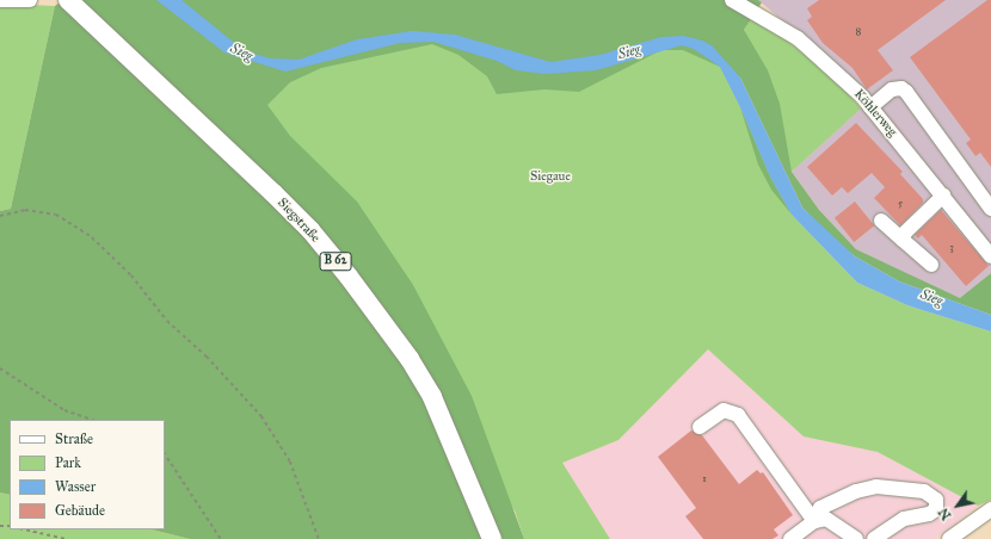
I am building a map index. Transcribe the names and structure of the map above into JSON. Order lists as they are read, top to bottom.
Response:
{
  "streets": {
    "main road": ["Siegstraße", "B 62"],
    "street": ["Köhlerweg"]
  },
  "water": ["Sieg"],
  "parks": ["Siegaue"],
  "house_numbers": [
    "8",
    "5",
    "3",
    "1"
  ],
  "legend": [
    "Straße",
    "Park",
    "Wasser",
    "Gebäude"
  ],
  "north": "bottom left"
}
